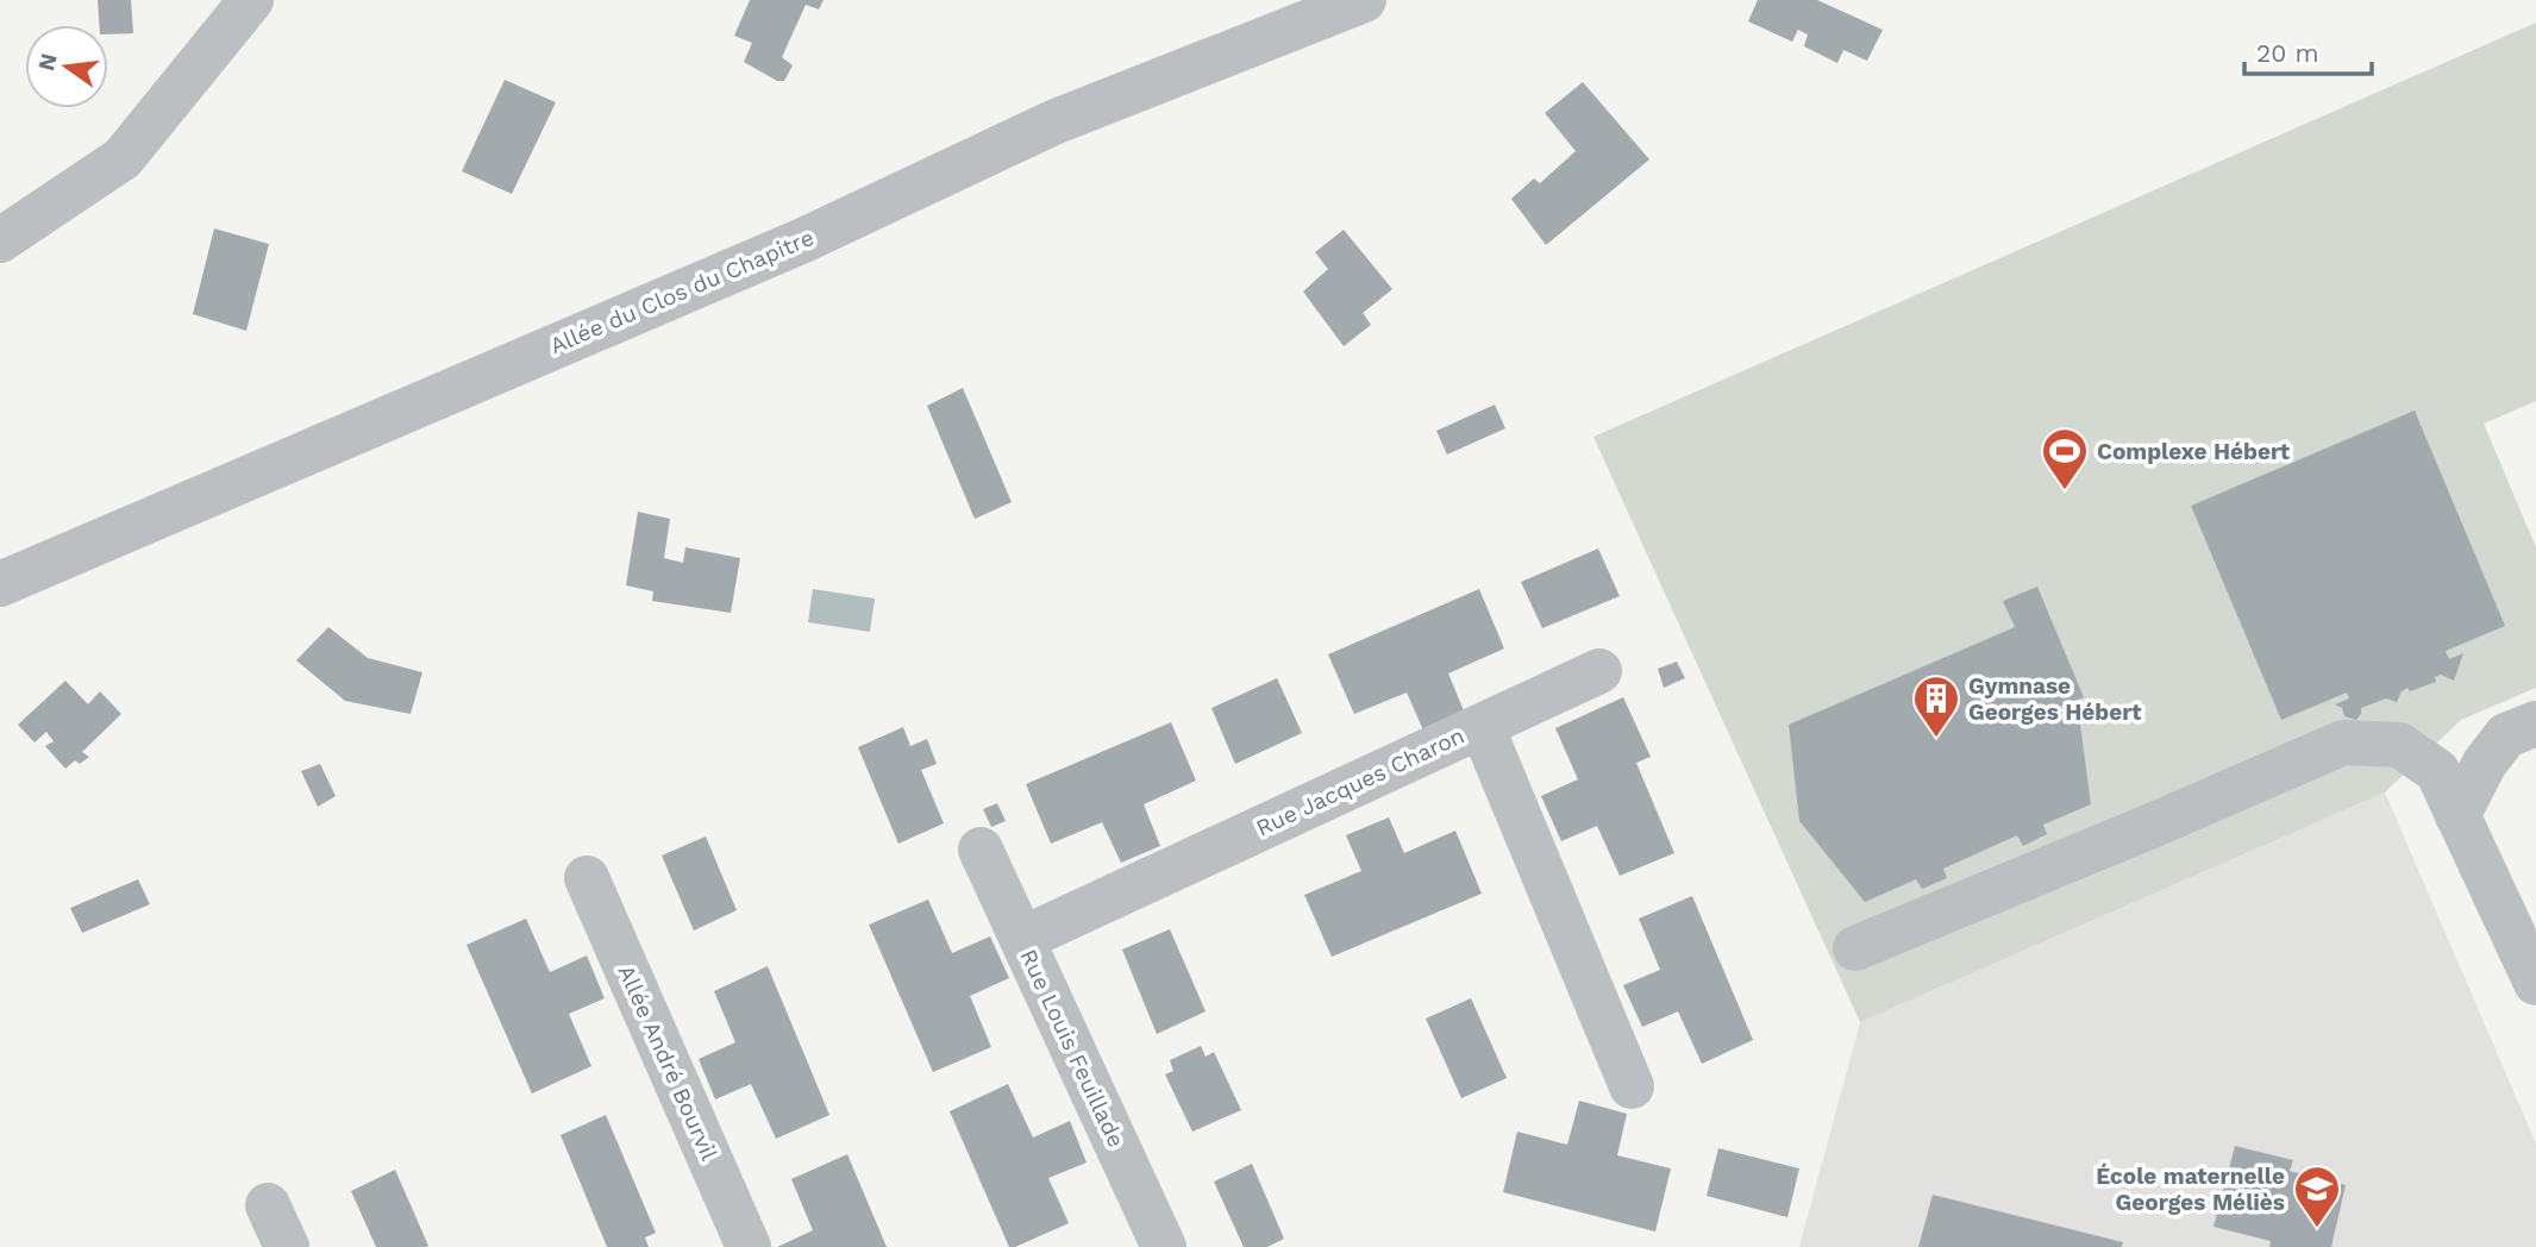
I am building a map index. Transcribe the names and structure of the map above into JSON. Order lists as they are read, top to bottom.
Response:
{
  "streets": {
    "street": [
      "Allée du Clos du Chapitre",
      "Rue Jacques Charon",
      "Rue Louis Feuillade",
      "Allée André Bourvil"
    ]
  },
  "crossings": [
    ["Rue Jacques Charon", "Rue Louis Feuillade"]
  ],
  "places": {
    "sports": ["Complexe Hébert"],
    "building": ["Gymnase Georges Hébert"],
    "school or university": ["École maternelle Georges Méliès"]
  },
  "scale_bar": "20 m",
  "north": "left"
}
